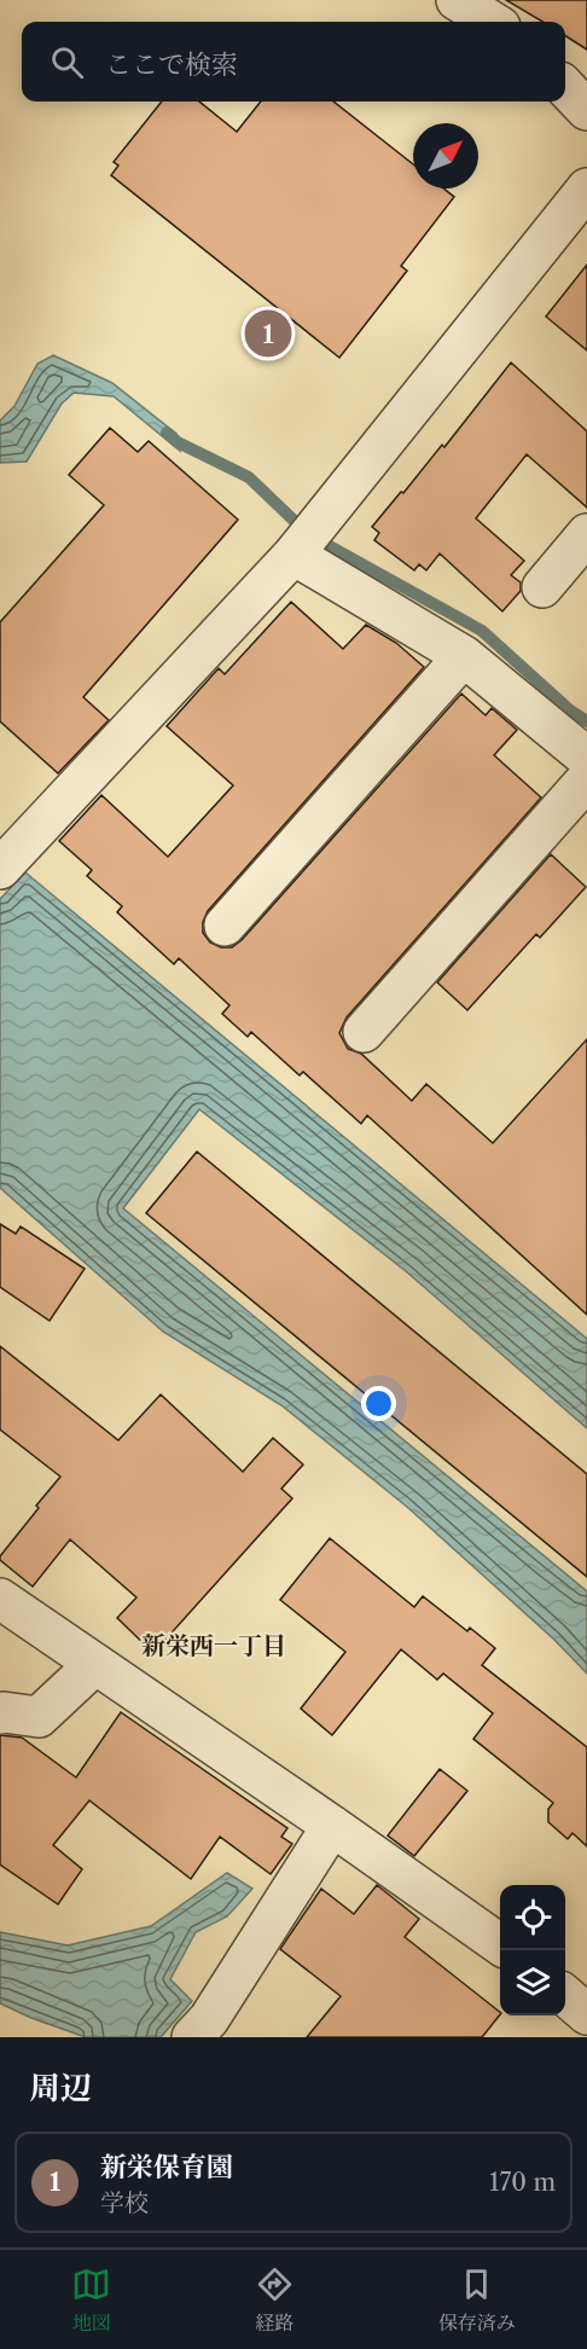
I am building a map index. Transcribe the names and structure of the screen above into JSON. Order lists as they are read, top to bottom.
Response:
{
  "districts": ["新栄西一丁目"],
  "north": "top right",
  "page": {
    "search": "ここで検索",
    "pins": "1",
    "heading": "周辺",
    "list": [
      {
        "mark": "1",
        "name": "新栄保育園",
        "note": "学校",
        "value": "170 m"
      }
    ],
    "nav": ["地図", "経路", "保存済み"]
  }
}
